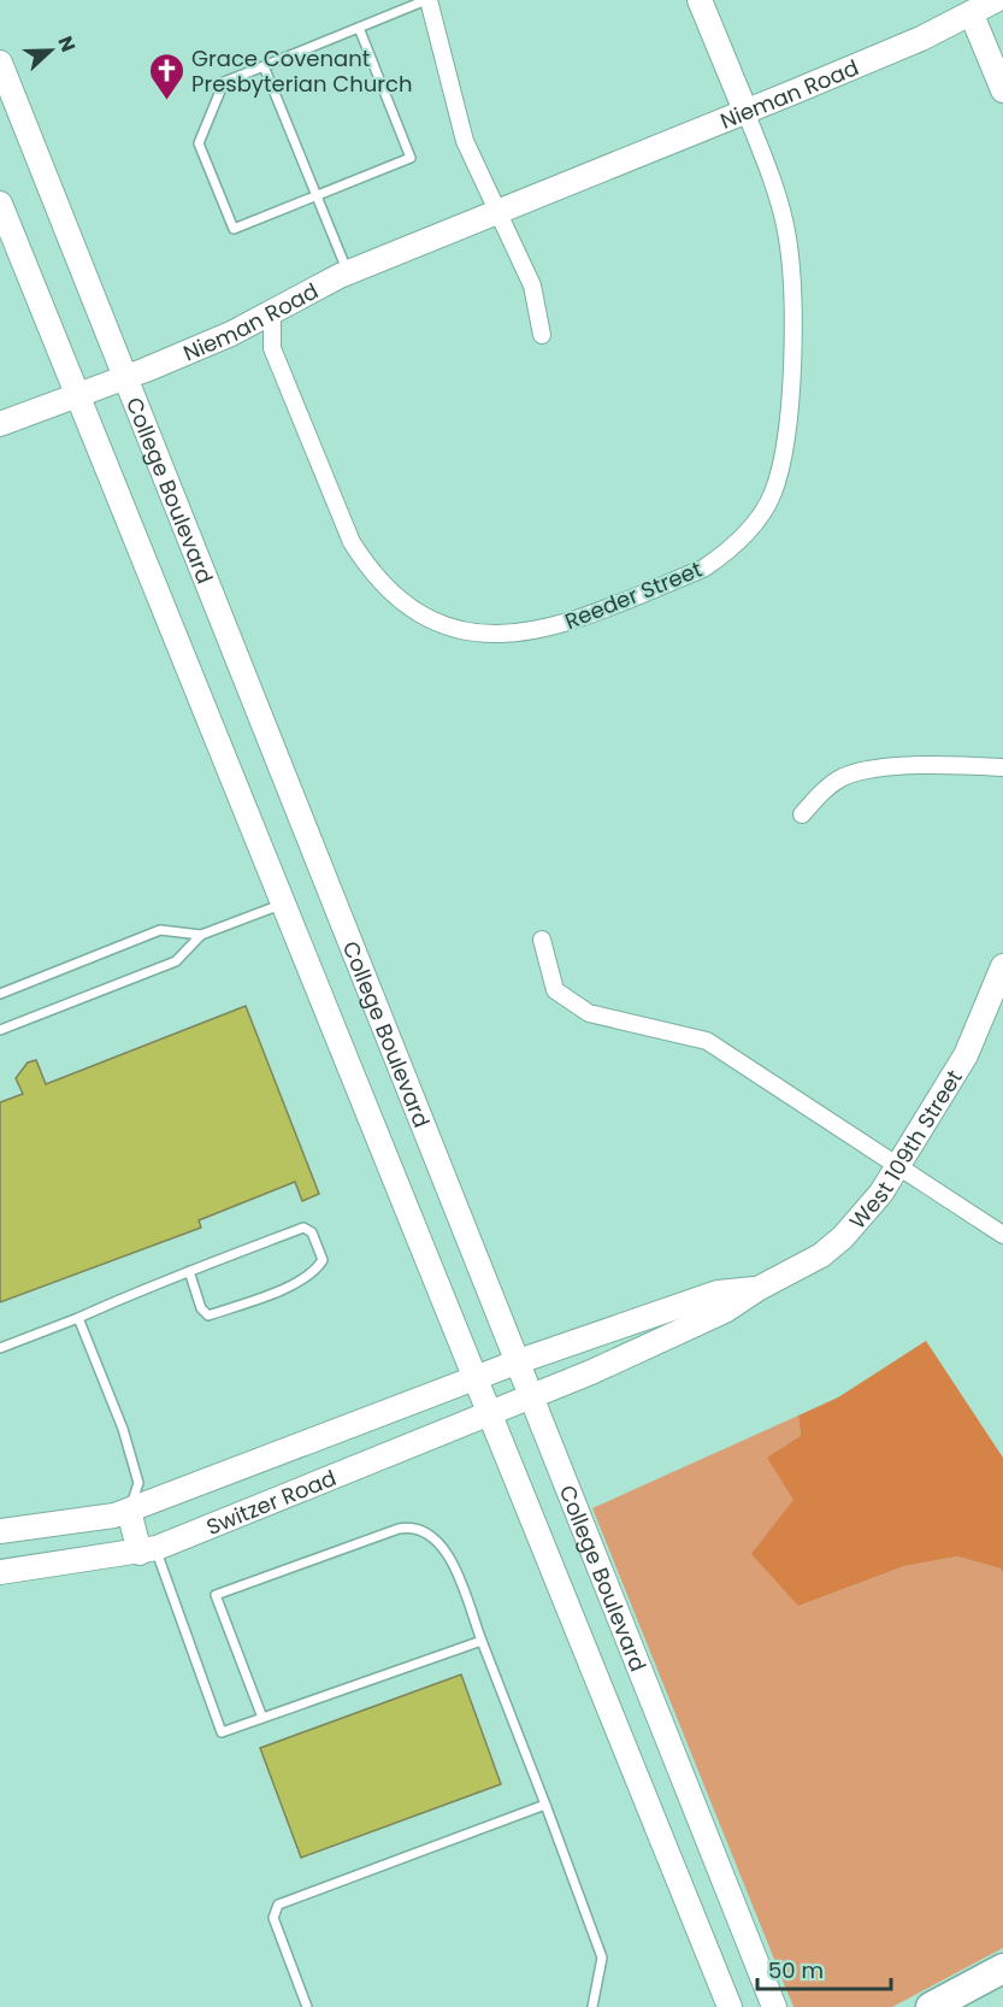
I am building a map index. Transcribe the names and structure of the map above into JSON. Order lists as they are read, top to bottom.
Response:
{
  "streets": {
    "main road": [
      "Nieman Road",
      "College Boulevard",
      "West 109th Street",
      "Switzer Road"
    ],
    "street": ["Reeder Street"]
  },
  "crossings": [
    ["Nieman Road", "College Boulevard"],
    ["Nieman Road", "Reeder Street"],
    ["College Boulevard", "West 109th Street"],
    ["College Boulevard", "Switzer Road"],
    ["West 109th Street", "Switzer Road"]
  ],
  "places": {
    "church": ["Grace Covenant Presbyterian Church"]
  },
  "scale_bar": "50 m",
  "north": "right"
}
